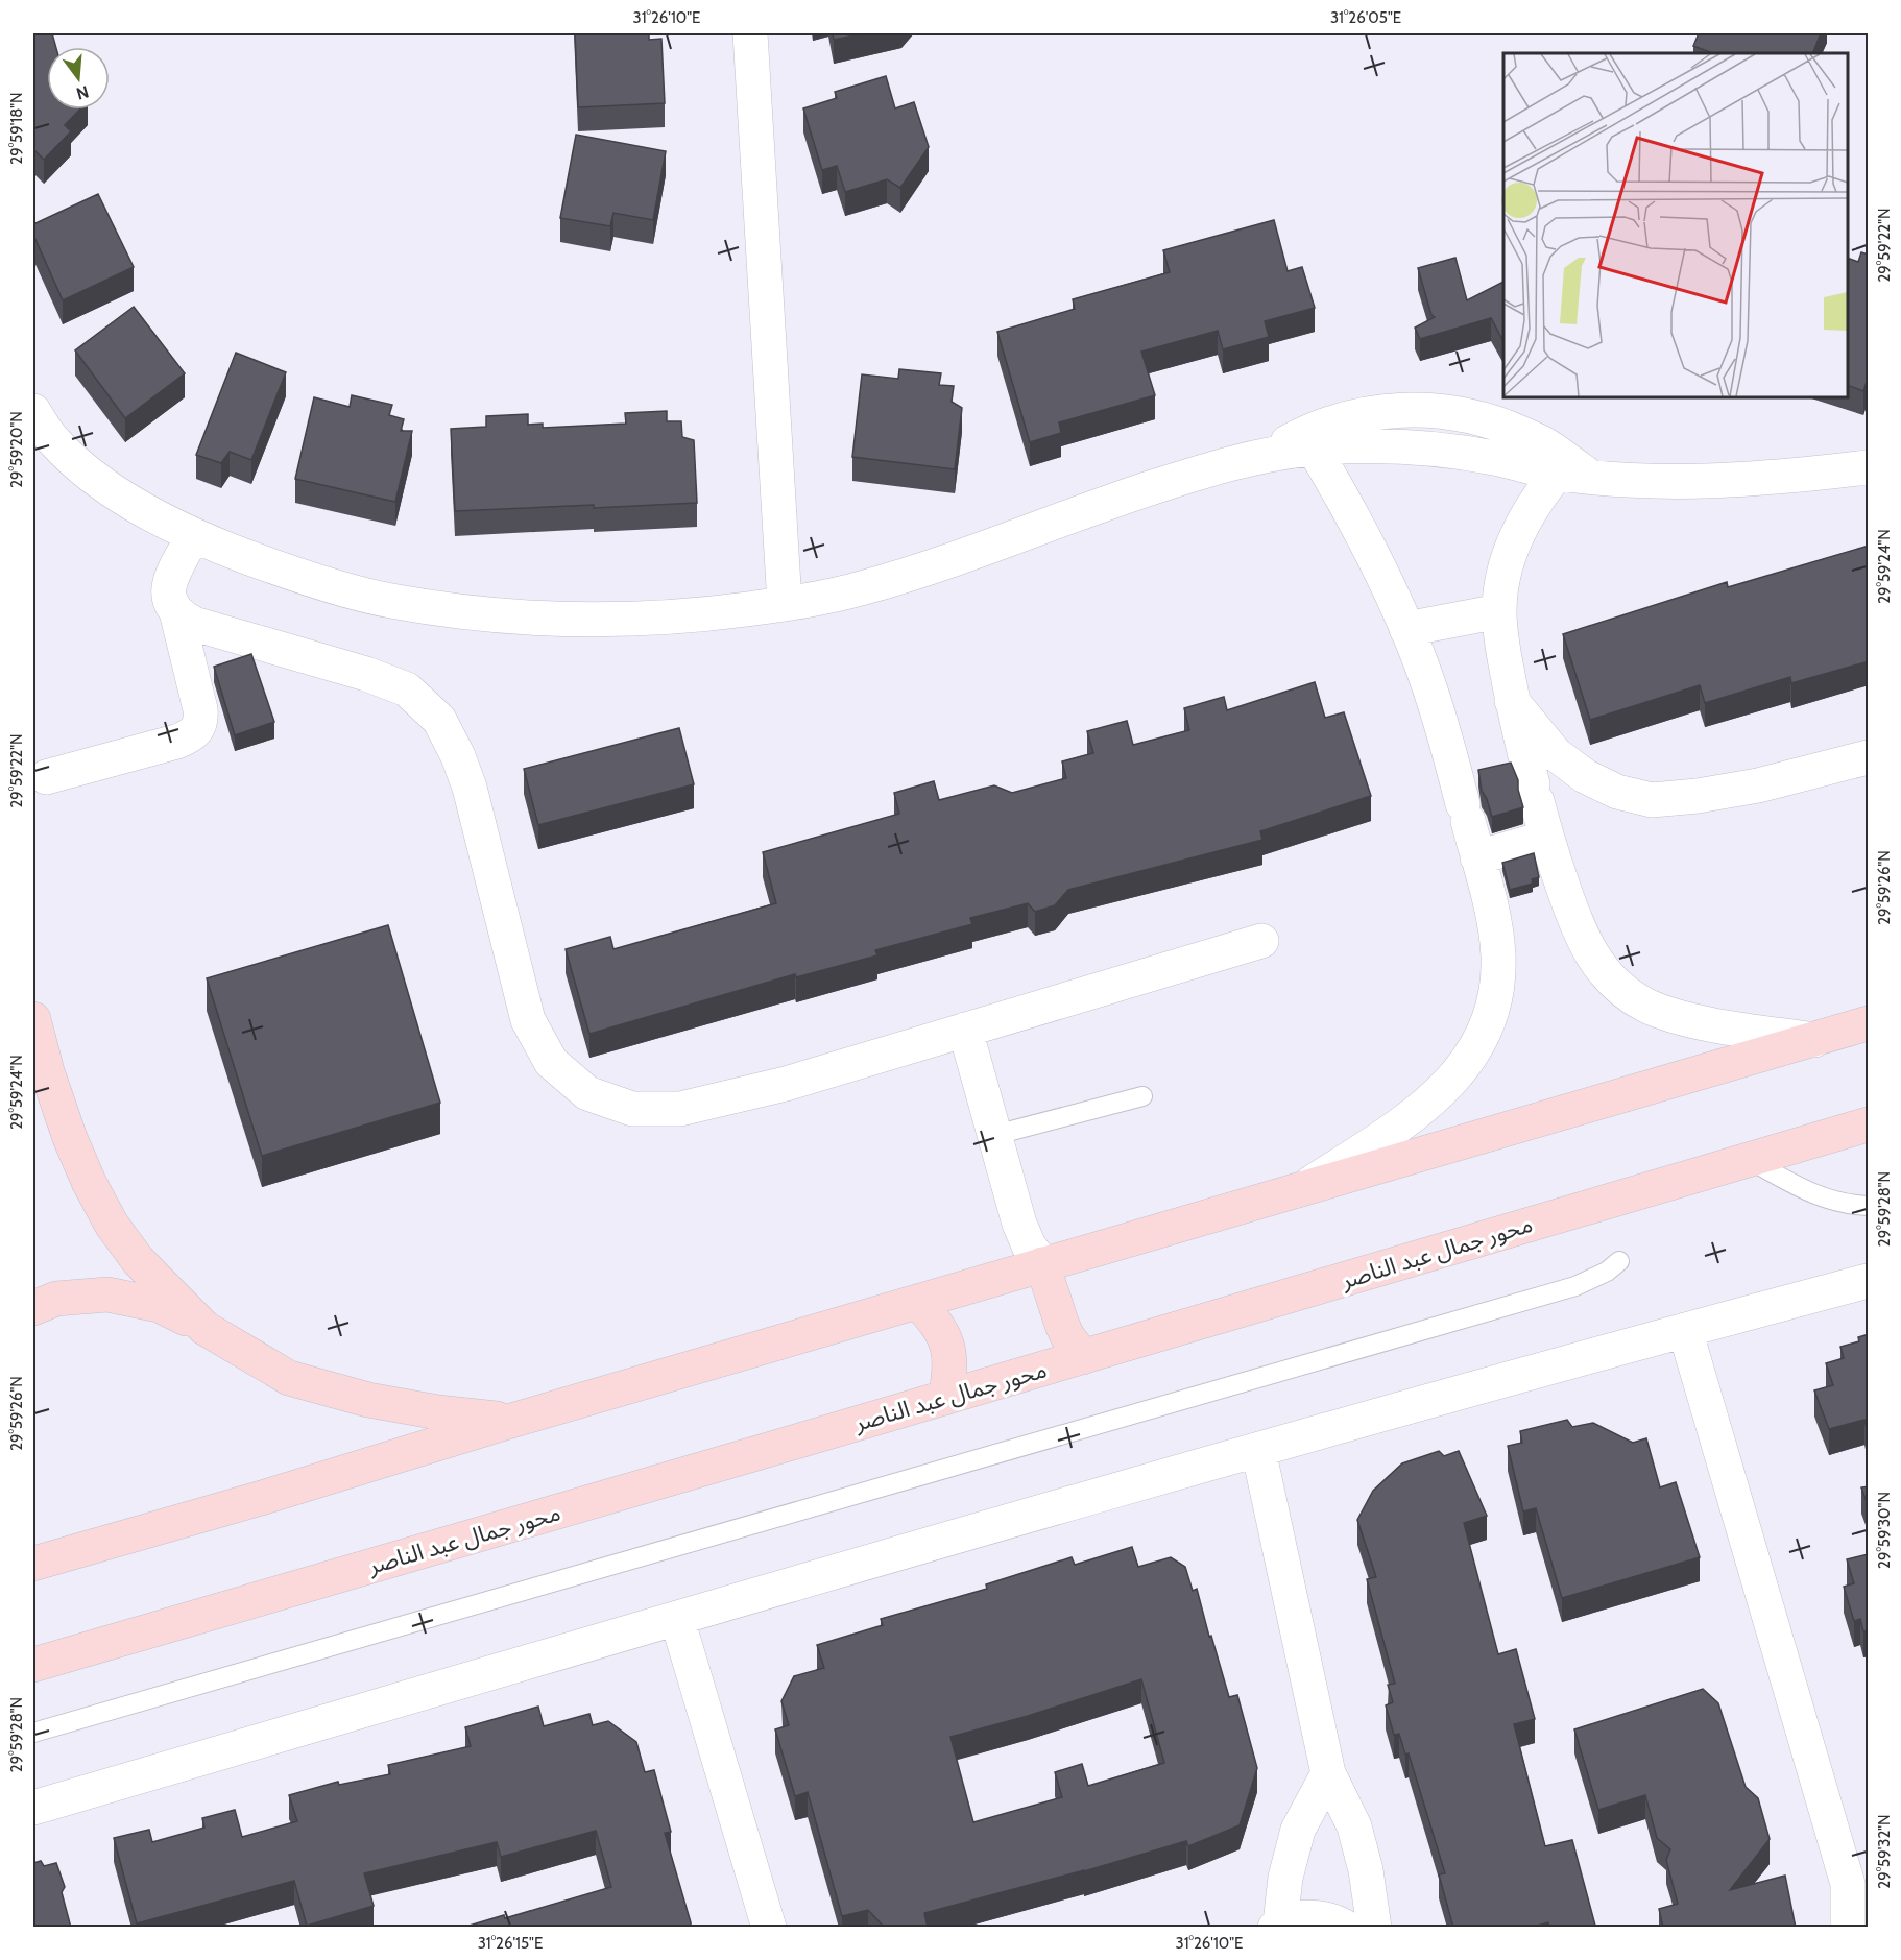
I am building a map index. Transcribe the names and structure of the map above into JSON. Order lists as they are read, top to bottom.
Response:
{
  "streets": {
    "main road": ["محور جمال عبد الناصر"]
  },
  "north": "bottom",
  "coordinates": [
    "31°26'10\"E",
    "31°26'05\"E",
    "29°59'18\"N",
    "29°59'22\"N",
    "29°59'20\"N",
    "29°59'24\"N",
    "29°59'26\"N",
    "29°59'28\"N",
    "29°59'30\"N",
    "29°59'32\"N",
    "31°26'15\"E"
  ]
}
